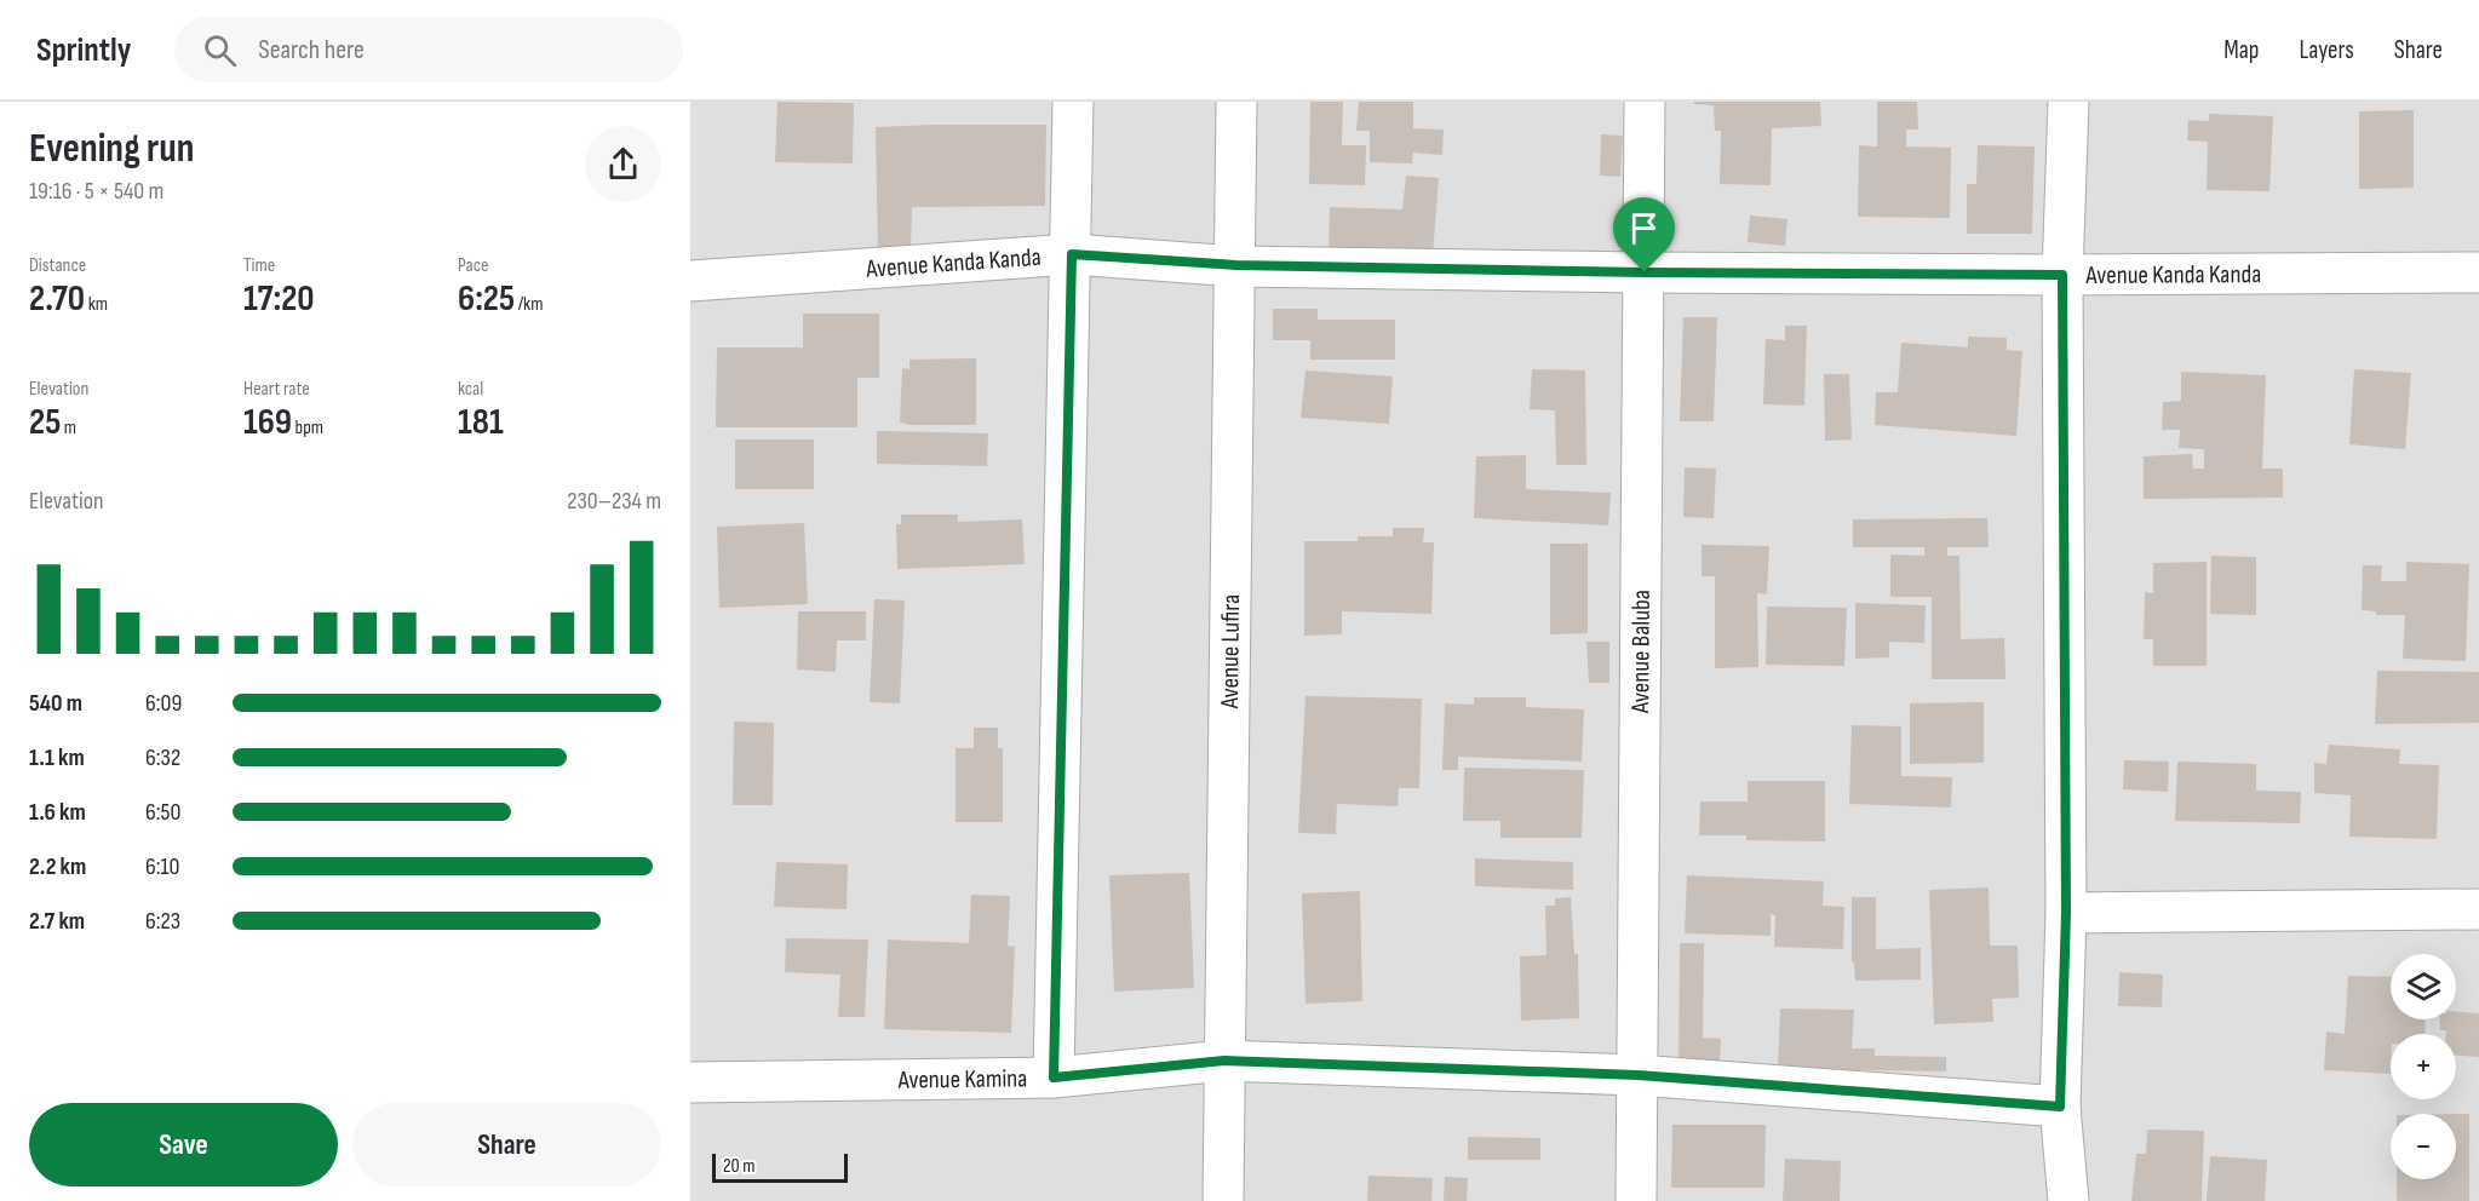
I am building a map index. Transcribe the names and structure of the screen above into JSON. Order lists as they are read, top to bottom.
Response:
{
  "streets": {
    "street": [
      "Avenue Kanda Kanda",
      "Avenue Lufira",
      "Avenue Baluba",
      "Avenue Kamina"
    ]
  },
  "crossings": [
    ["Avenue Kanda Kanda", "Avenue Lufira"],
    ["Avenue Kanda Kanda", "Avenue Baluba"],
    ["Avenue Lufira", "Avenue Kamina"],
    ["Avenue Baluba", "Avenue Kamina"]
  ],
  "scale_bar": "20 m",
  "page": {
    "header": "Sprintly",
    "search": "Search here",
    "nav": ["Map", "Layers", "Share"],
    "heading": ["Evening run", "19:16 · 5 × 540 m"],
    "stats": [
      ["Distance", "2.70 km"],
      ["Time", "17:20"],
      ["Pace", "6:25 /km"],
      ["Elevation", "25 m"],
      ["Heart rate", "169 bpm"],
      ["kcal", "181"]
    ],
    "chart": ["Elevation", "230–234 m"],
    "list": [
      {
        "name": "540 m",
        "note": "6:09"
      },
      {
        "name": "1.1 km",
        "note": "6:32"
      },
      {
        "name": "1.6 km",
        "note": "6:50"
      },
      {
        "name": "2.2 km",
        "note": "6:10"
      },
      {
        "name": "2.7 km",
        "note": "6:23"
      }
    ],
    "map_buttons": ["+", "−"],
    "buttons": ["Save", "Share"],
    "scale": "20 m"
  }
}
